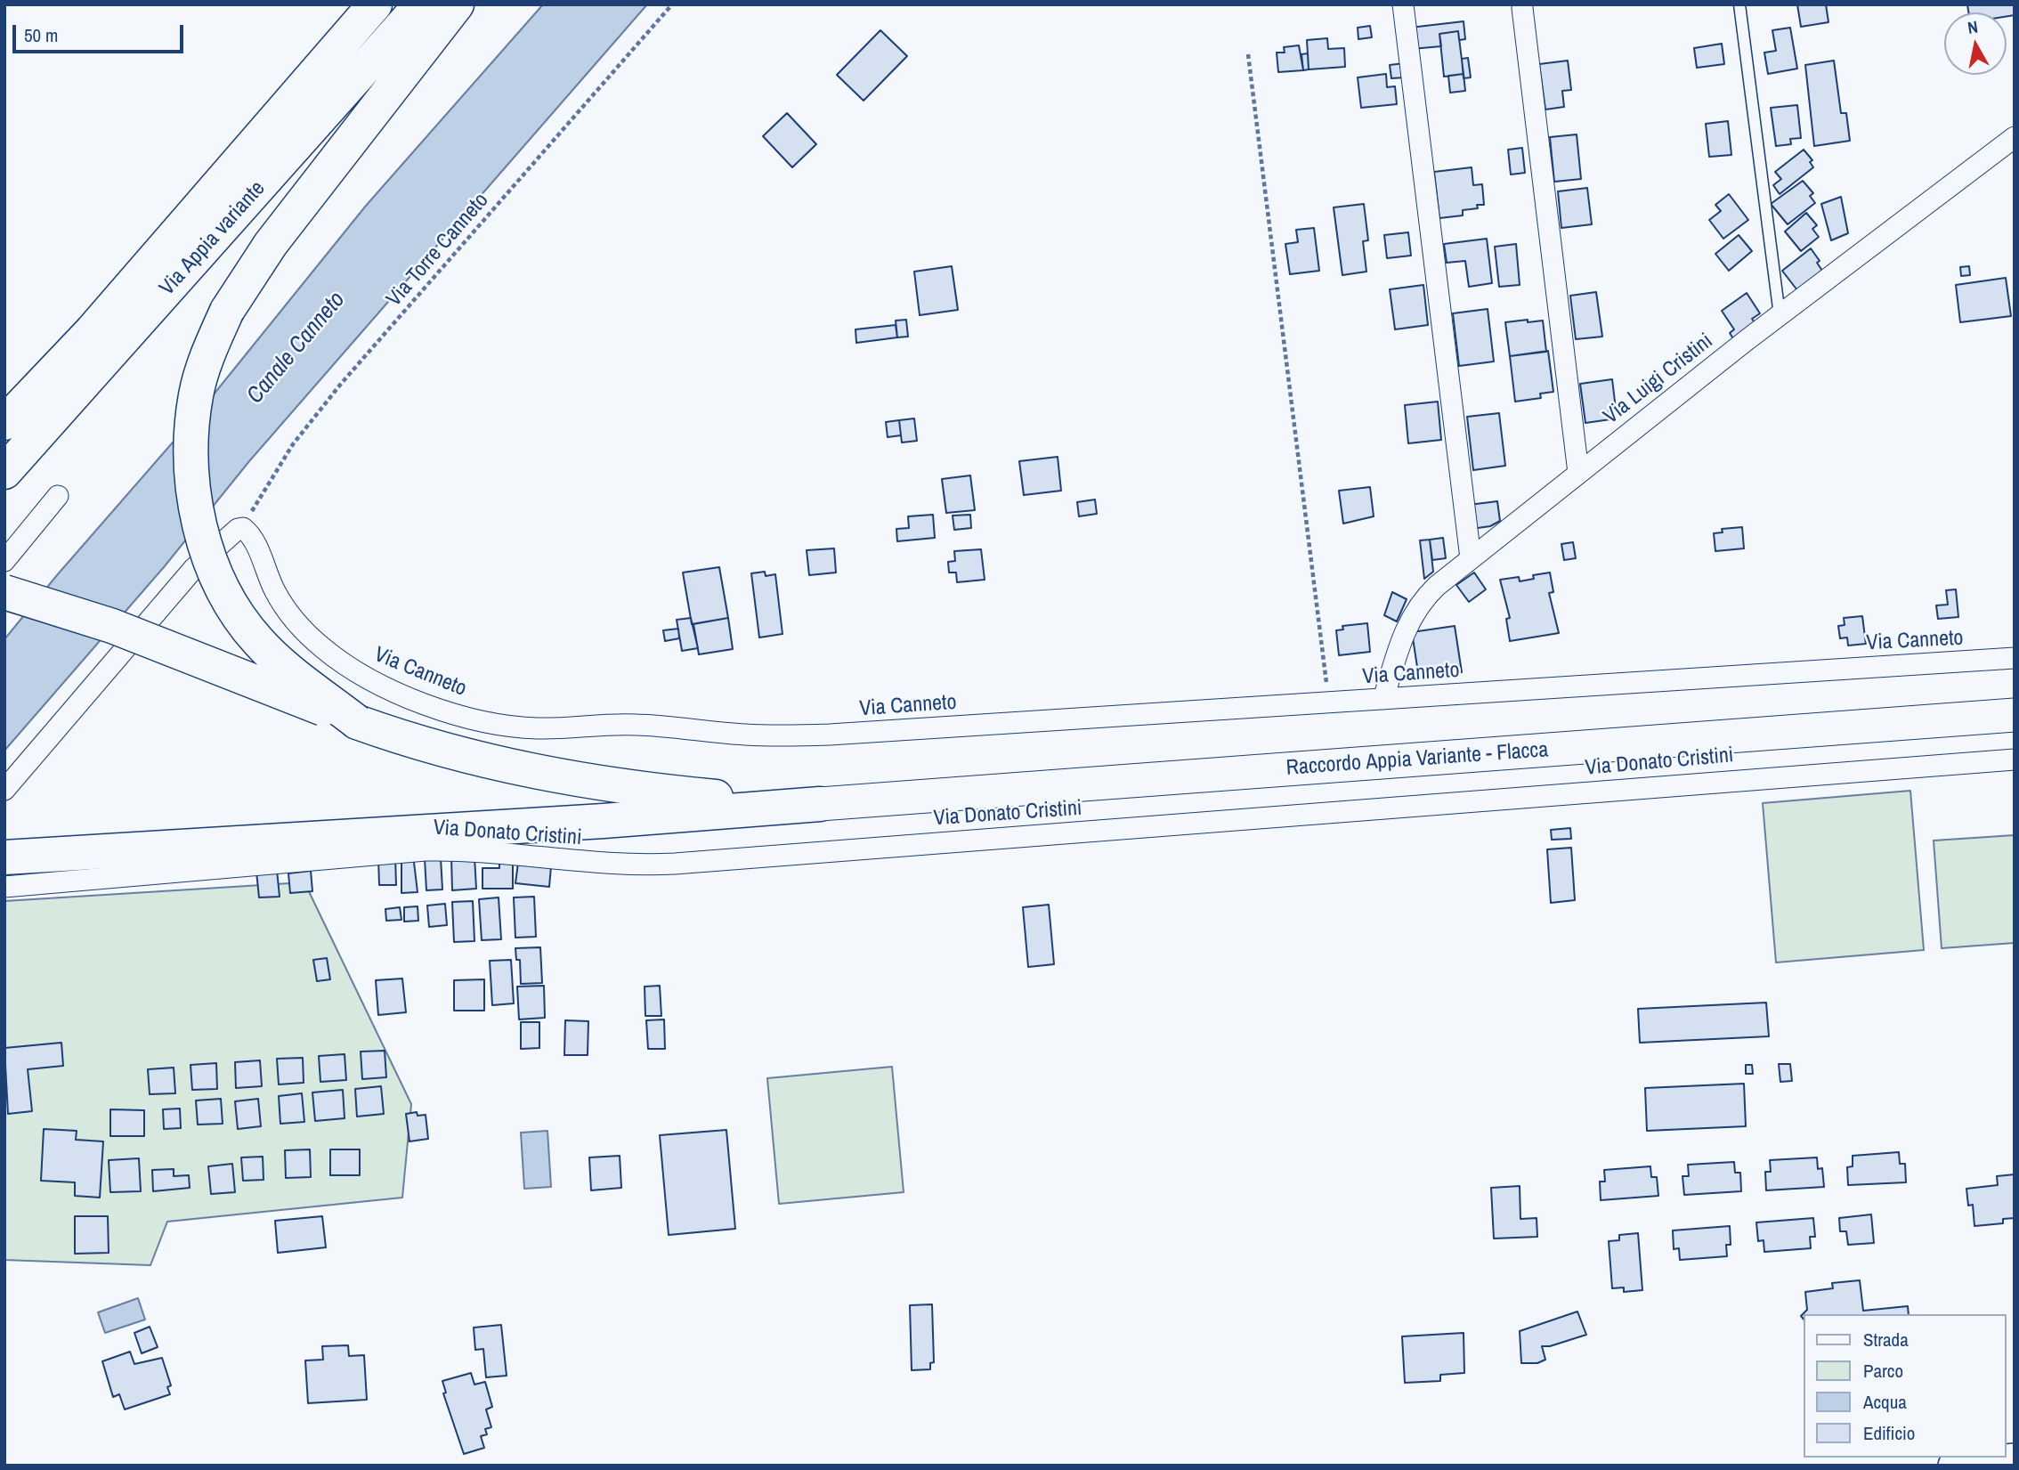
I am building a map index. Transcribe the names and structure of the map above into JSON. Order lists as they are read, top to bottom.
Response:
{
  "streets": {
    "highway": ["Via Appia variante"],
    "main road": ["Raccordo Appia Variante - Flacca"],
    "street": ["Via Luigi Cristini", "Via Canneto", "Via Donato Cristini"],
    "path": ["Via Torre Canneto"]
  },
  "crossings": [
    ["Via Torre Canneto", "Via Canneto"],
    ["Via Luigi Cristini", "Via Canneto"]
  ],
  "water": ["Canale Canneto"],
  "legend": [
    "Strada",
    "Parco",
    "Acqua",
    "Edificio"
  ],
  "scale_bar": "50 m",
  "north": "top"
}
